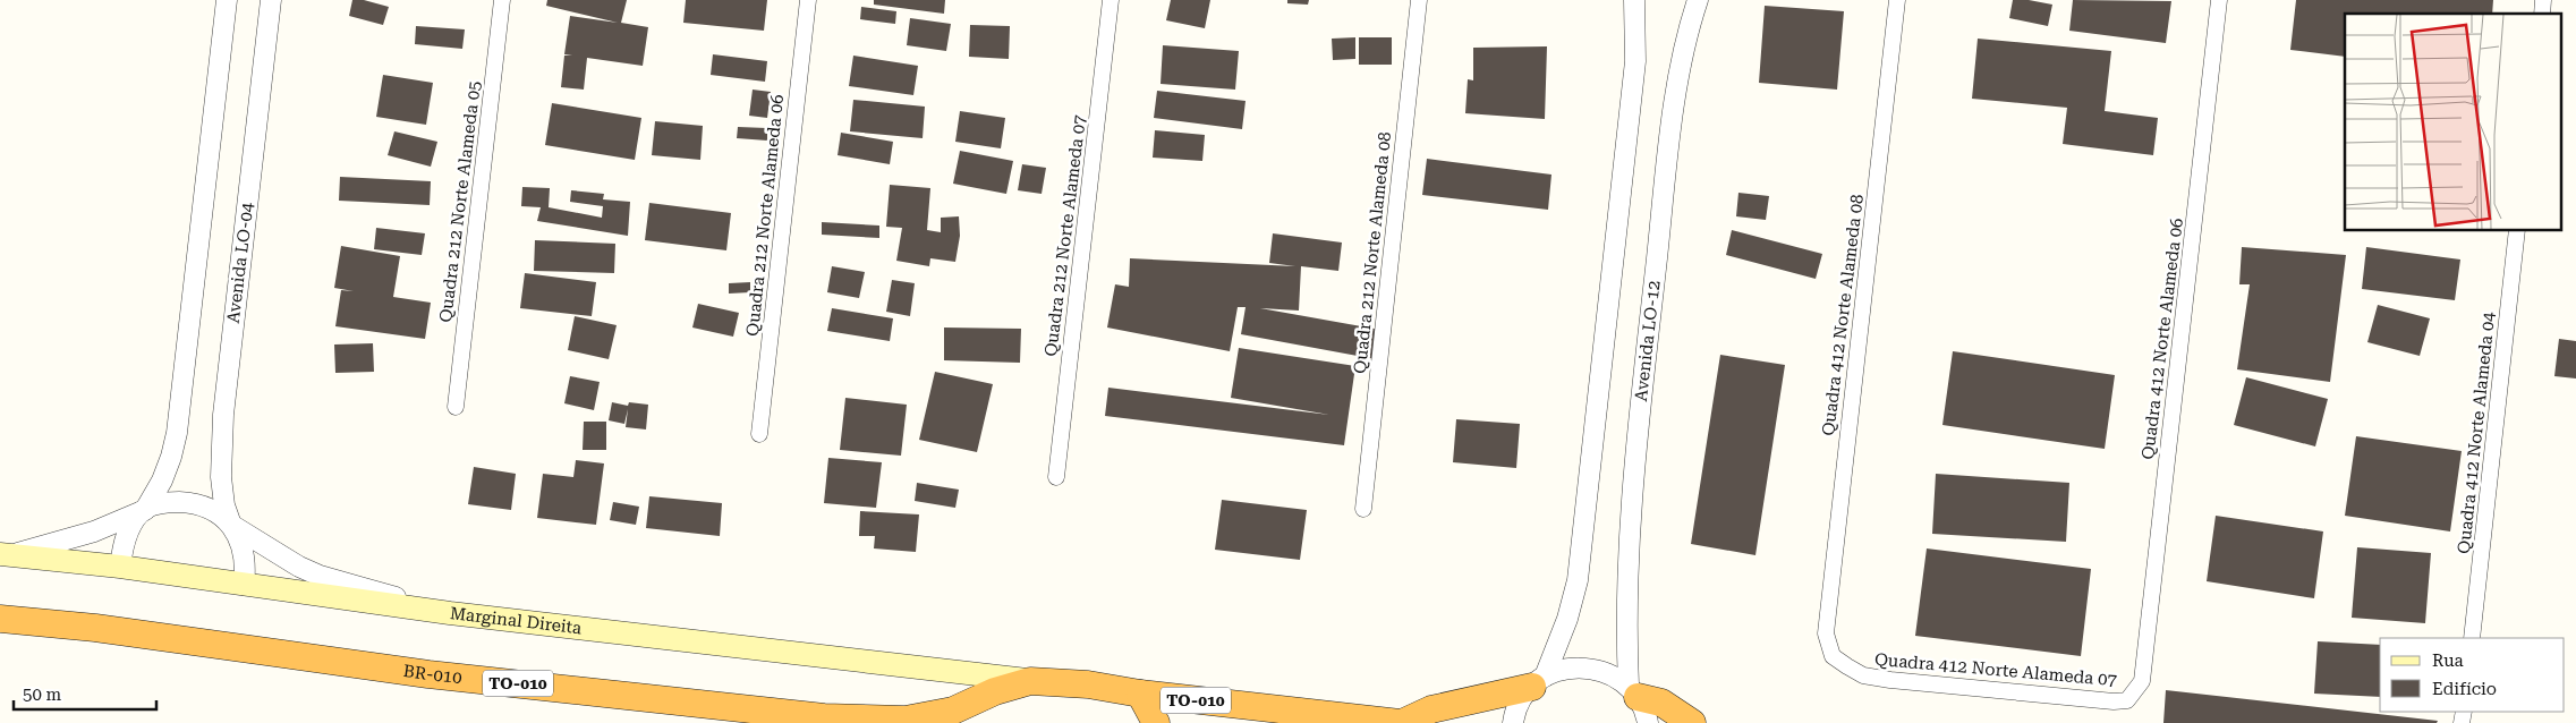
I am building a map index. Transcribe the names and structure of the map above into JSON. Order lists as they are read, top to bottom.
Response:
{
  "streets": {
    "highway": ["BR-010", "TO-010"],
    "main road": ["Marginal Direita"],
    "street": [
      "Quadra 212 Norte Alameda 05",
      "Quadra 212 Norte Alameda 06",
      "Quadra 212 Norte Alameda 07",
      "Quadra 212 Norte Alameda 08",
      "Avenida LO-04",
      "Quadra 412 Norte Alameda 08",
      "Quadra 412 Norte Alameda 06",
      "Avenida LO-12",
      "Quadra 412 Norte Alameda 04",
      "Quadra 412 Norte Alameda 07"
    ]
  },
  "crossings": [
    ["Avenida LO-04", "Marginal Direita"],
    ["Quadra 412 Norte Alameda 08", "Quadra 412 Norte Alameda 07"],
    ["Quadra 412 Norte Alameda 06", "Quadra 412 Norte Alameda 07"],
    ["Marginal Direita", "BR-010"],
    ["Marginal Direita", "TO-010"],
    ["BR-010", "TO-010"]
  ],
  "legend": ["Rua", "Edifício"],
  "scale_bar": "50 m"
}
